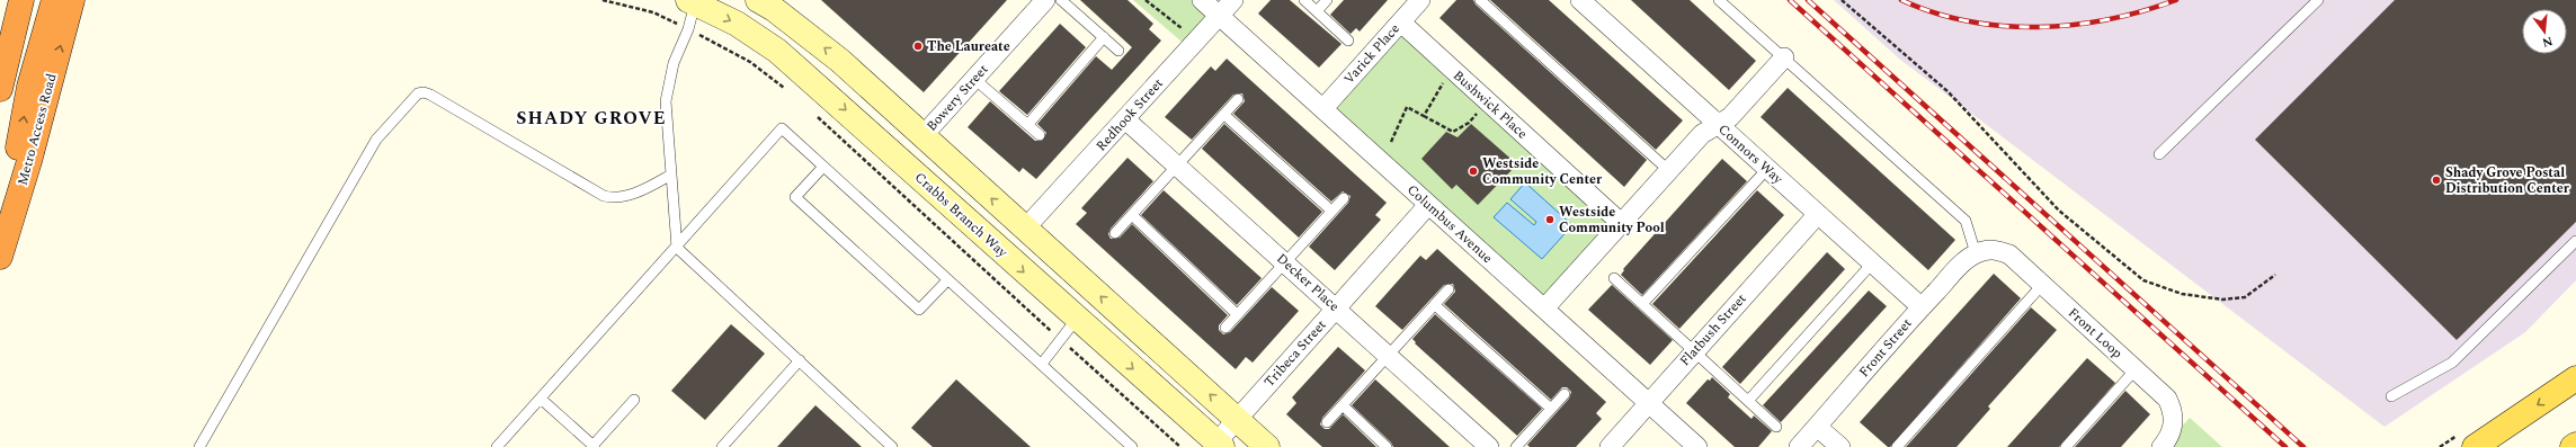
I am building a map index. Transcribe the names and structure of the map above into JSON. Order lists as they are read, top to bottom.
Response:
{
  "streets": {
    "highway": ["Metro Access Road"],
    "main road": ["Crabbs Branch Way"],
    "street": [
      "Varick Place",
      "Bowery Street",
      "Bushwick Place",
      "Redhook Street",
      "Connors Way",
      "Columbus Avenue",
      "Decker Place",
      "Flatbush Street",
      "Front Loop",
      "Front Street",
      "Tribeca Street"
    ]
  },
  "crossings": [
    ["Varick Place", "Bushwick Place"],
    ["Varick Place", "Columbus Avenue"],
    ["Redhook Street", "Columbus Avenue"],
    ["Redhook Street", "Decker Place"],
    ["Connors Way", "Flatbush Street"],
    ["Connors Way", "Front Street"],
    ["Crabbs Branch Way", "Tribeca Street"],
    ["Columbus Avenue", "Flatbush Street"],
    ["Columbus Avenue", "Tribeca Street"],
    ["Decker Place", "Tribeca Street"],
    ["Front Loop", "Front Street"]
  ],
  "districts": ["SHADY GROVE"],
  "places": [
    "The Laureate",
    "Westside Community Center",
    "Shady Grove Postal Distribution Center",
    "Westside Community Pool"
  ],
  "north": "bottom"
}
